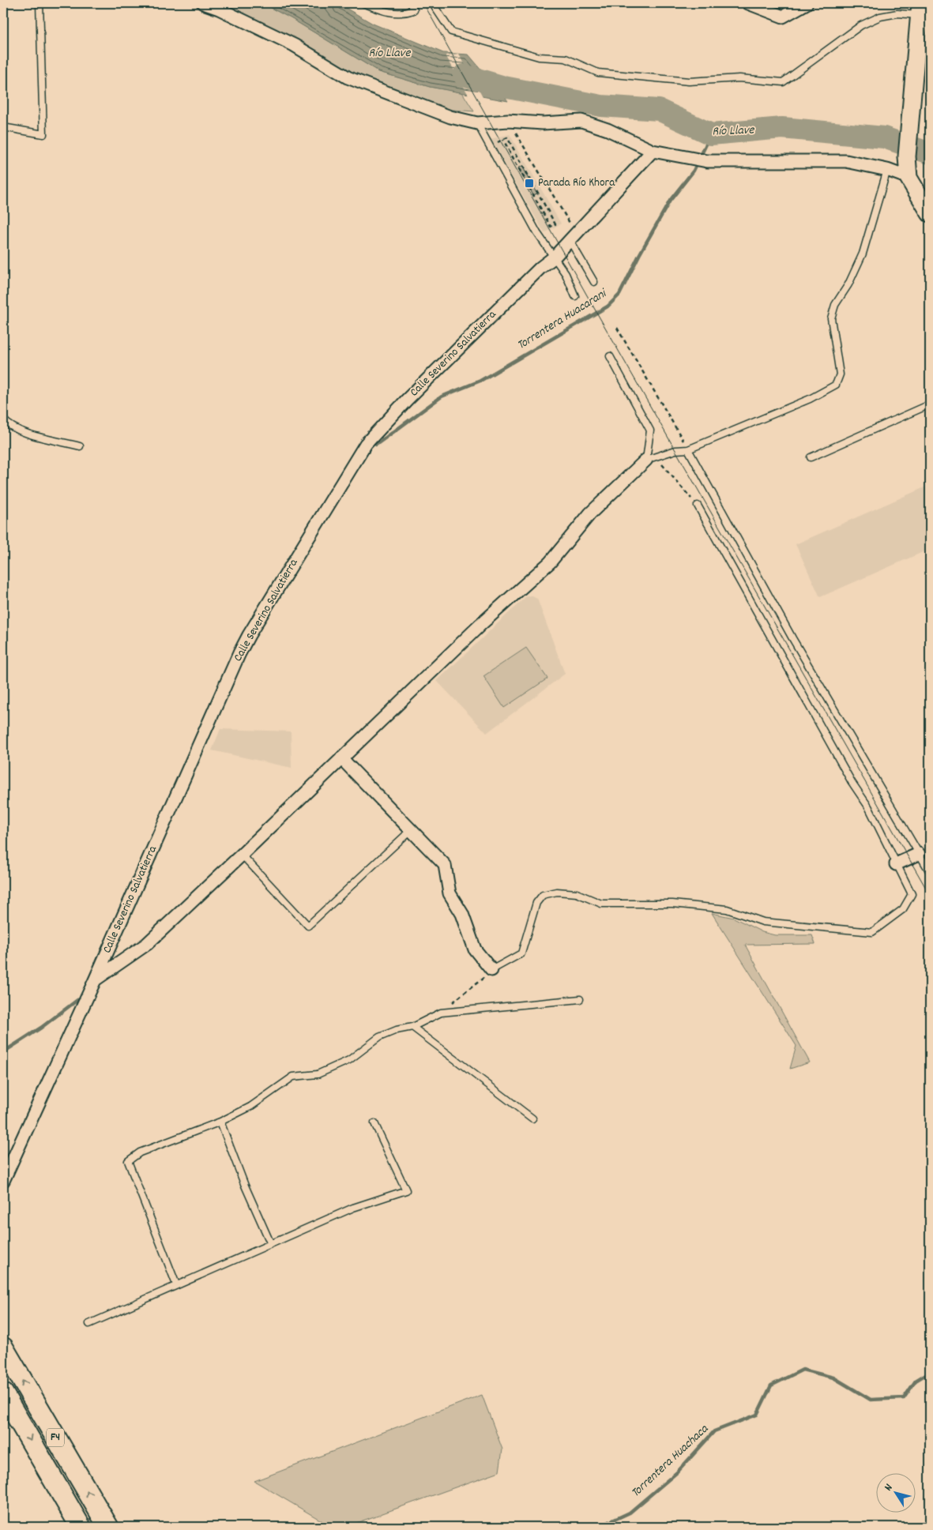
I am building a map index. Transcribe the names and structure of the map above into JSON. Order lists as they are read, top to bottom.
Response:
{
  "streets": {
    "highway": ["F4"],
    "street": ["Calle Severino Salvatierra"]
  },
  "water": ["Río Llave", "Torrentera Huacarani", "Torrentera Huachaca"],
  "places": {
    "transit": ["Parada Río Khora"]
  },
  "north": "top left"
}
